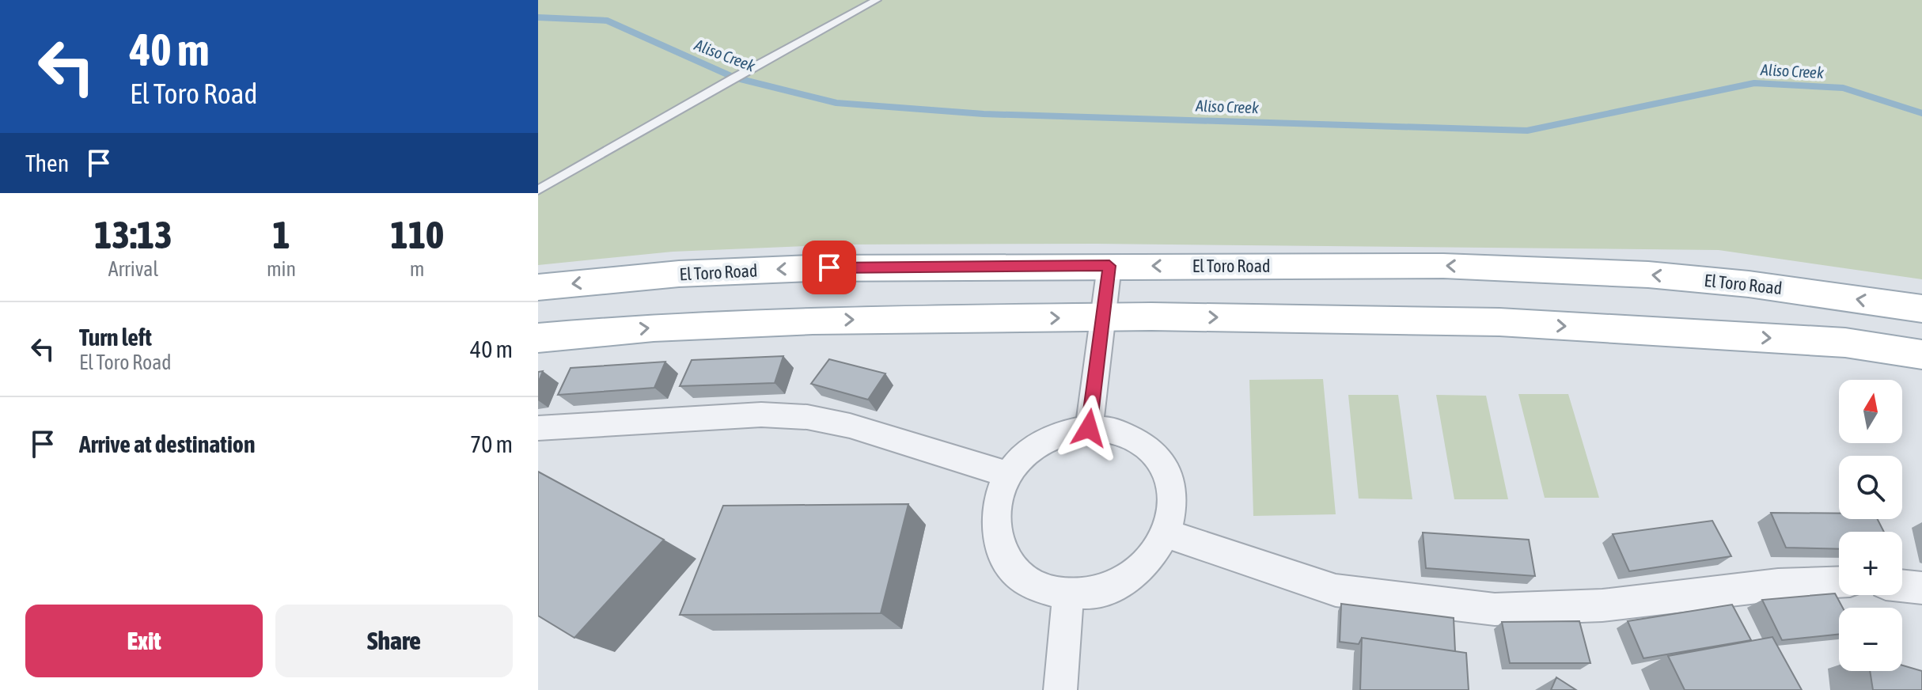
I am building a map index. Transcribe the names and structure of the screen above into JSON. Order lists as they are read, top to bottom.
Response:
{
  "streets": {
    "main road": ["El Toro Road"]
  },
  "water": ["Aliso Creek"],
  "north": "top",
  "page": {
    "turn": ["40 m", "El Toro Road"],
    "then": "Then",
    "eta": [
      "13:13",
      "Arrival",
      "1",
      "min",
      "110",
      "m"
    ],
    "list": [
      {
        "name": "Turn left",
        "note": "El Toro Road",
        "value": "40 m"
      },
      {
        "name": "Arrive at destination",
        "value": "70 m"
      }
    ],
    "map_buttons": ["+", "−"],
    "buttons": ["Exit", "Share"]
  }
}
